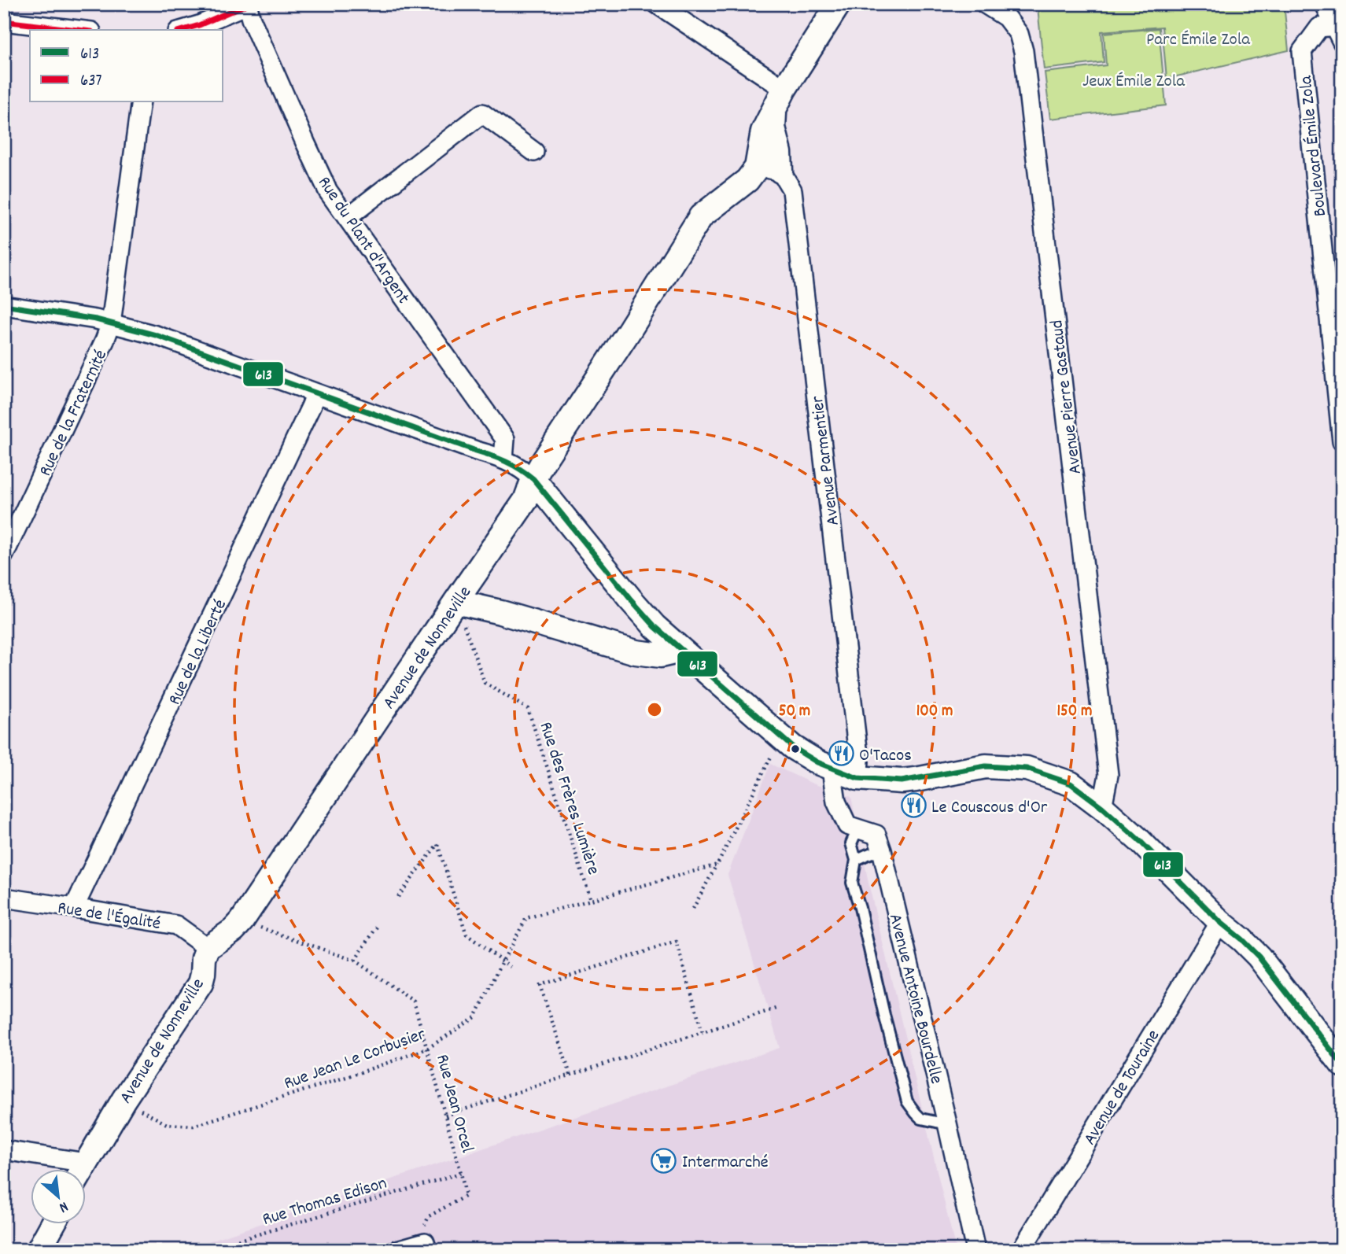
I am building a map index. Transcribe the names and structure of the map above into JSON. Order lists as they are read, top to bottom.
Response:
{
  "streets": {
    "street": [
      "Boulevard Émile Zola",
      "Rue du Plant d'Argent",
      "Avenue Pierre Gastaud",
      "Rue de la Fraternité",
      "Avenue Parmentier",
      "Avenue de Nonneville",
      "Rue de la Liberté",
      "Rue de l'Égalité",
      "Avenue Antoine Bourdelle",
      "Avenue de Touraine"
    ],
    "path": [
      "Rue des Frères Lumière",
      "Rue Jean Le Corbusier",
      "Rue Jean Orcel",
      "Rue Thomas Edison"
    ]
  },
  "crossings": [
    ["Avenue de Nonneville", "Rue des Frères Lumière"],
    ["Avenue de Nonneville", "Rue de l'Égalité"],
    ["Avenue de Nonneville", "Rue Jean Le Corbusier"],
    ["Avenue de Nonneville", "Rue Jean Orcel"],
    ["Rue de la Liberté", "Rue de l'Égalité"],
    ["Rue des Frères Lumière", "Rue Jean Le Corbusier"],
    ["Rue Jean Le Corbusier", "Rue Jean Orcel"],
    ["Rue Jean Orcel", "Rue Thomas Edison"]
  ],
  "parks": ["Parc Émile Zola", "Jeux Émile Zola"],
  "places": {
    "restaurant": ["O'Tacos", "Le Couscous d'Or"],
    "supermarket": ["Intermarché"]
  },
  "lines": ["transit line 637", "transit line 613"],
  "legend": ["613", "637"],
  "north": "bottom right",
  "rings": ["50 m", "100 m", "150 m"]
}
